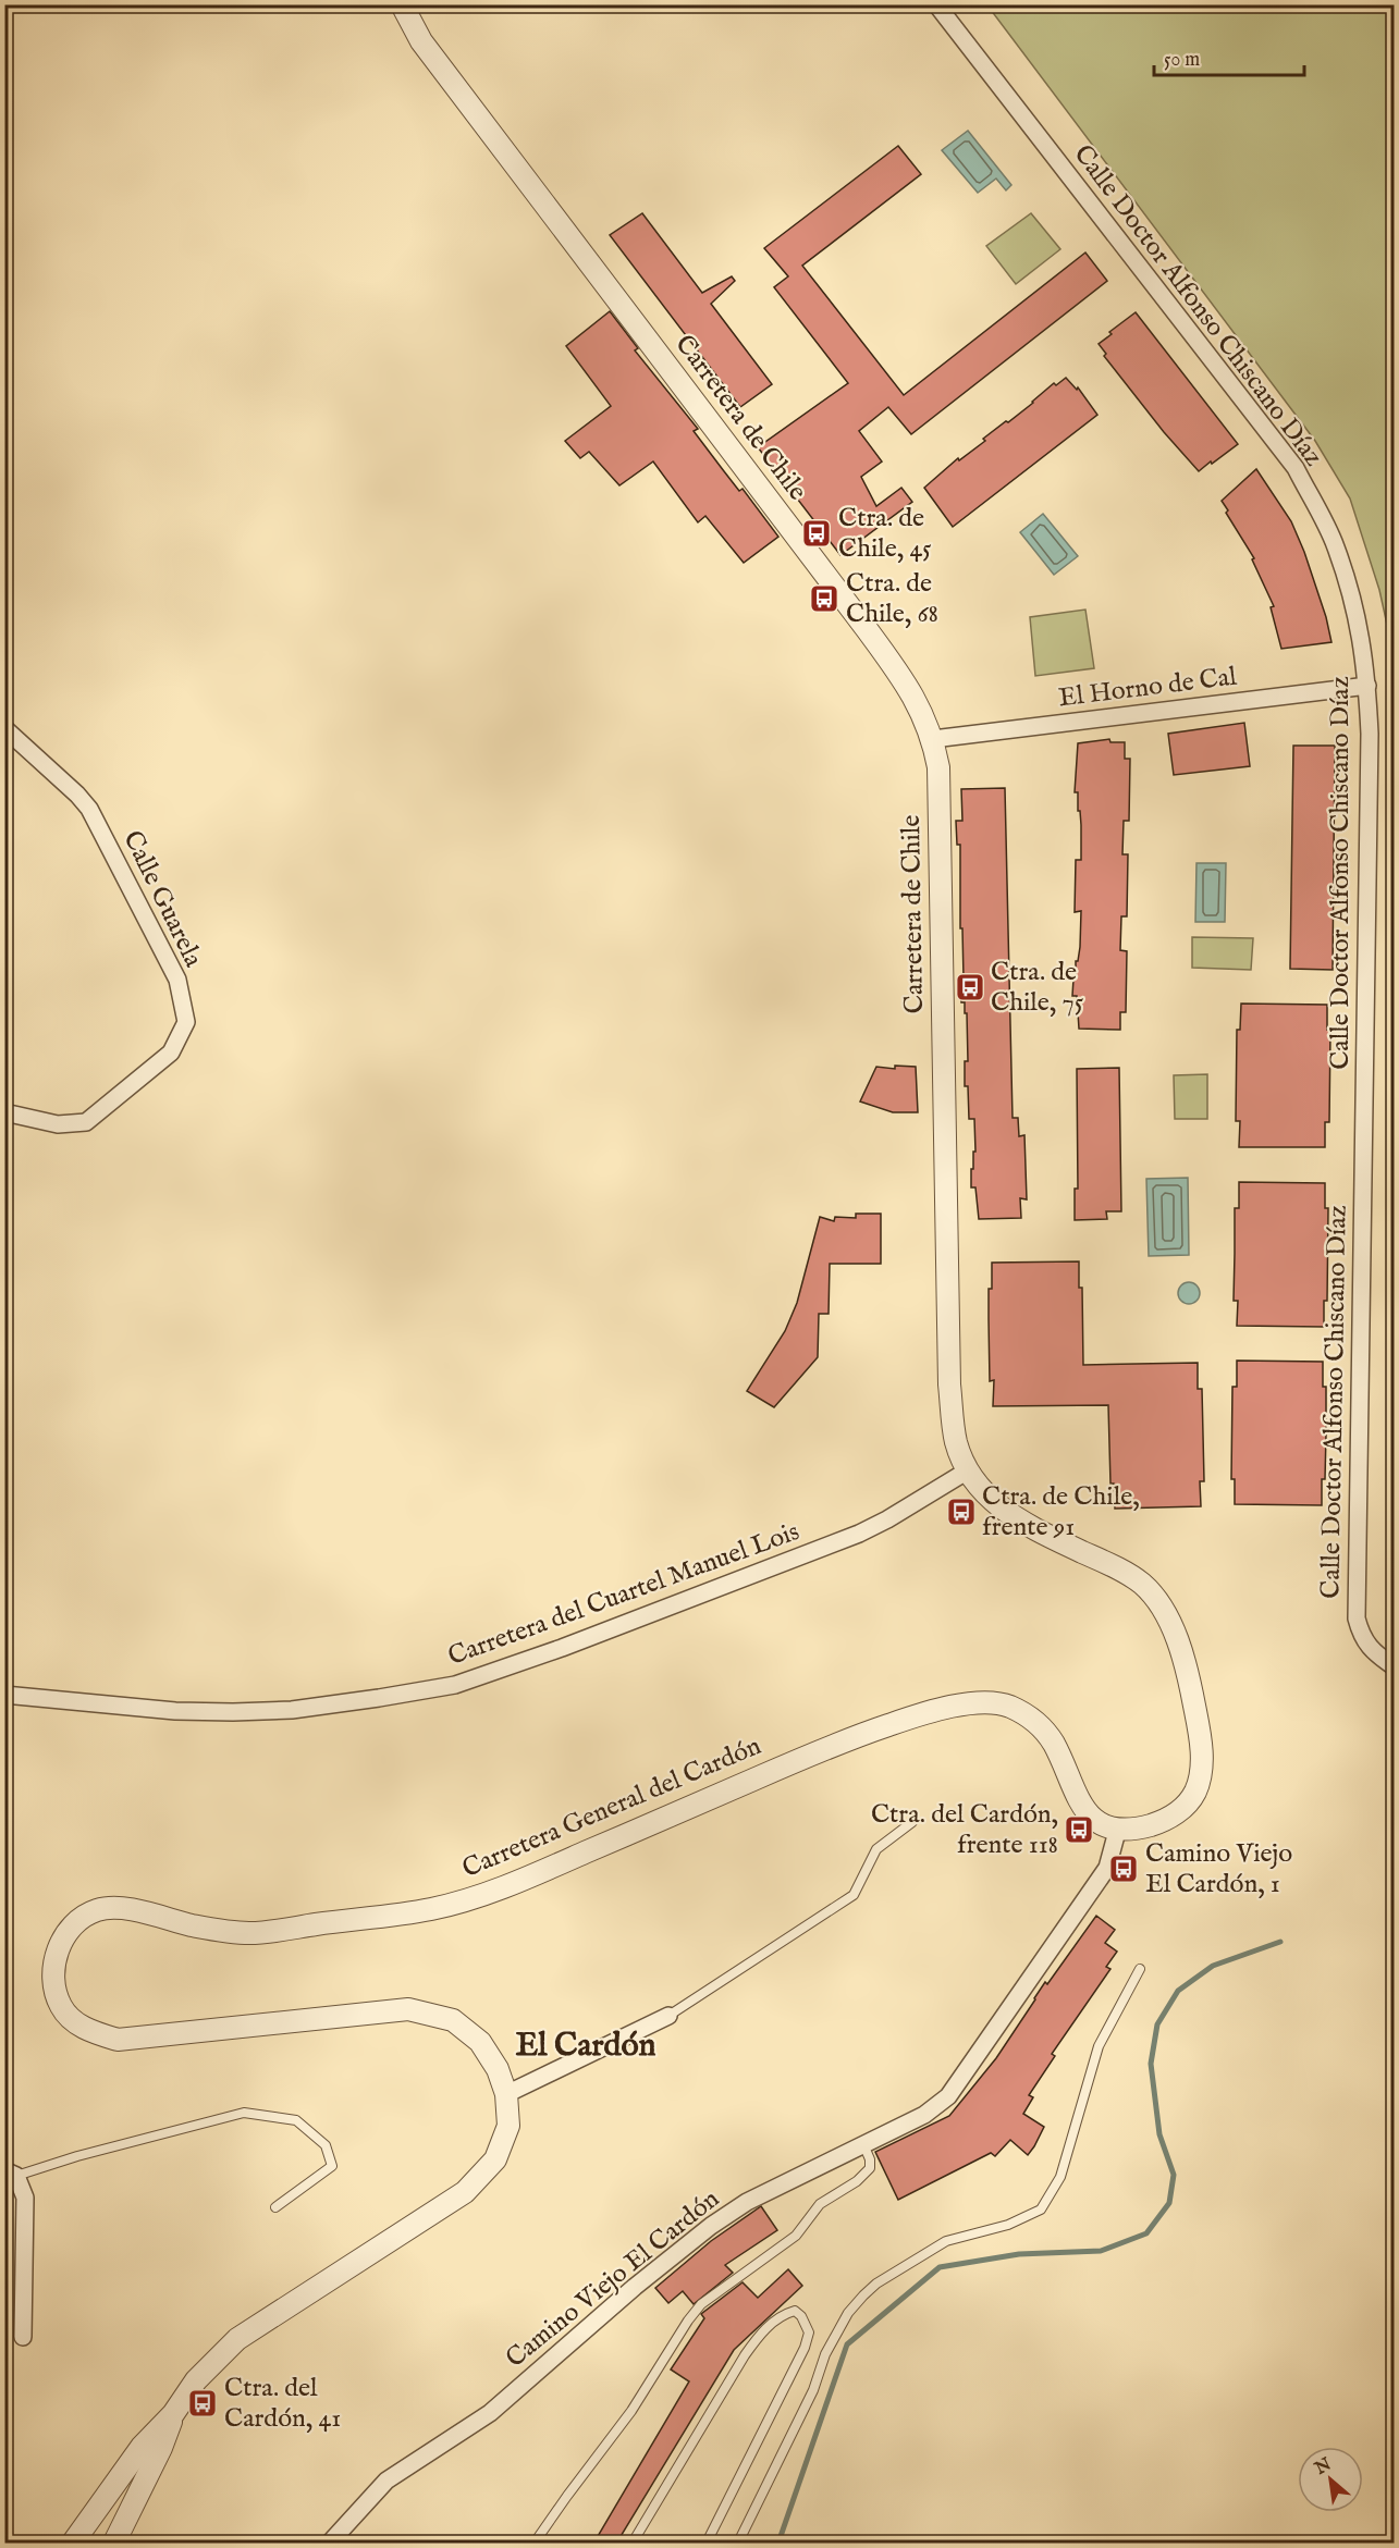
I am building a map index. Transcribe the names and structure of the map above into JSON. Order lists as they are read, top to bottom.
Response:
{
  "streets": {
    "street": [
      "Calle Doctor Alfonso Chiscano Díaz",
      "Carretera de Chile",
      "El Horno de Cal",
      "Calle Guarela",
      "Carretera del Cuartel Manuel Lois",
      "Carretera General del Cardón",
      "Camino Viejo El Cardón"
    ]
  },
  "crossings": [
    ["Calle Doctor Alfonso Chiscano Díaz", "El Horno de Cal"],
    ["Carretera de Chile", "El Horno de Cal"],
    ["Carretera de Chile", "Carretera del Cuartel Manuel Lois"],
    ["Carretera de Chile", "Carretera General del Cardón"],
    ["Carretera de Chile", "Camino Viejo El Cardón"],
    ["Carretera General del Cardón", "Camino Viejo El Cardón"]
  ],
  "districts": ["El Cardón"],
  "places": {
    "bus stop": [
      "Ctra. de Chile, 45",
      "Ctra. de Chile, 68",
      "Ctra. de Chile, 75",
      "Ctra. de Chile, frente 91",
      "Ctra. del Cardón, frente 118",
      "Camino Viejo El Cardón, 1",
      "Ctra. del Cardón, 41"
    ]
  },
  "scale_bar": "50 m",
  "north": "top left"
}
